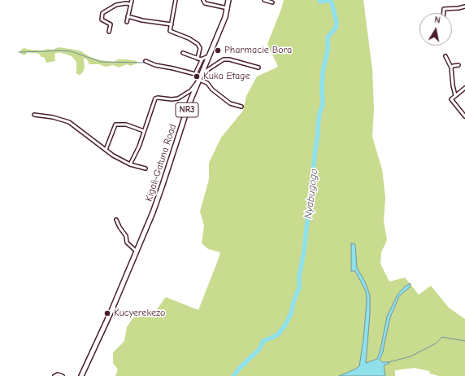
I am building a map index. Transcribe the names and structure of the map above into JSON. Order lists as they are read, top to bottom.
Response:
{
  "streets": {
    "highway": ["NR3", "Kigali-Gatuna Road"]
  },
  "water": ["Nyabugogo"],
  "places": ["Pharmacie Bora", "Kuka Etage", "Kucyerekezo"],
  "north": "top"
}
